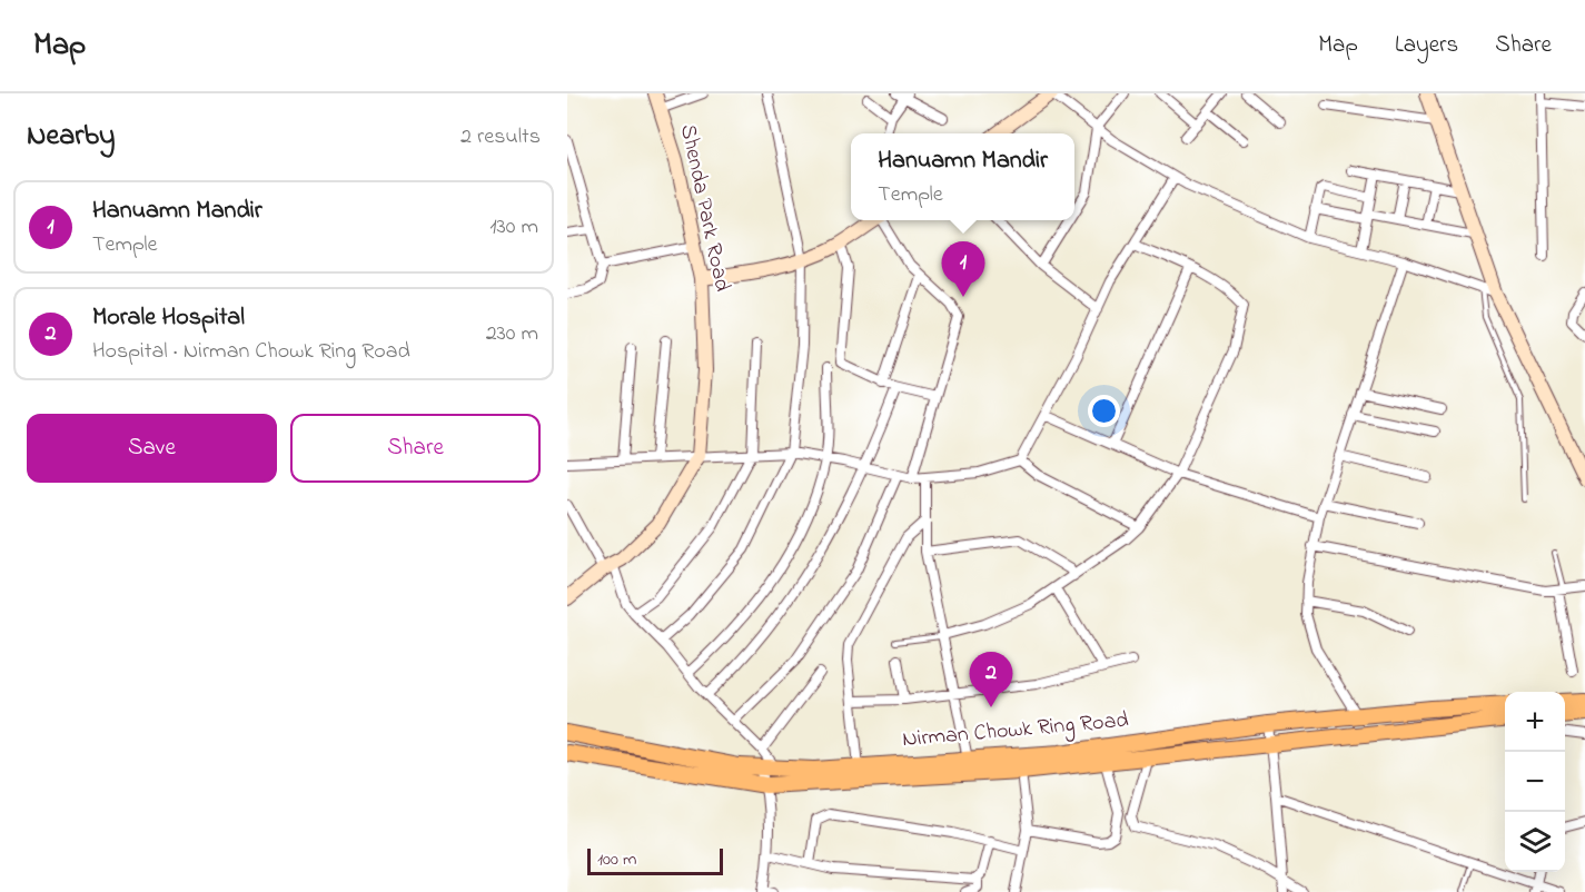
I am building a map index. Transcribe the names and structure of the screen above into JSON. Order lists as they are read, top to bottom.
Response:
{
  "streets": {
    "main road": ["Nirman Chowk Ring Road"],
    "street": ["Shenda Park Road"]
  },
  "scale_bar": "100 m",
  "page": {
    "header": "Map",
    "nav": ["Map", "Layers", "Share"],
    "heading": ["Nearby", "2 results"],
    "popup": ["Hanuamn Mandir", "Temple"],
    "list": [
      {
        "mark": "1",
        "name": "Hanuamn Mandir",
        "note": "Temple",
        "value": "130 m"
      },
      {
        "mark": "2",
        "name": "Morale Hospital",
        "note": "Hospital · Nirman Chowk Ring Road",
        "value": "230 m"
      }
    ],
    "pins": ["1", "2"],
    "buttons": ["Save", "Share"],
    "map_buttons": ["+", "−"],
    "scale": "100 m"
  }
}
